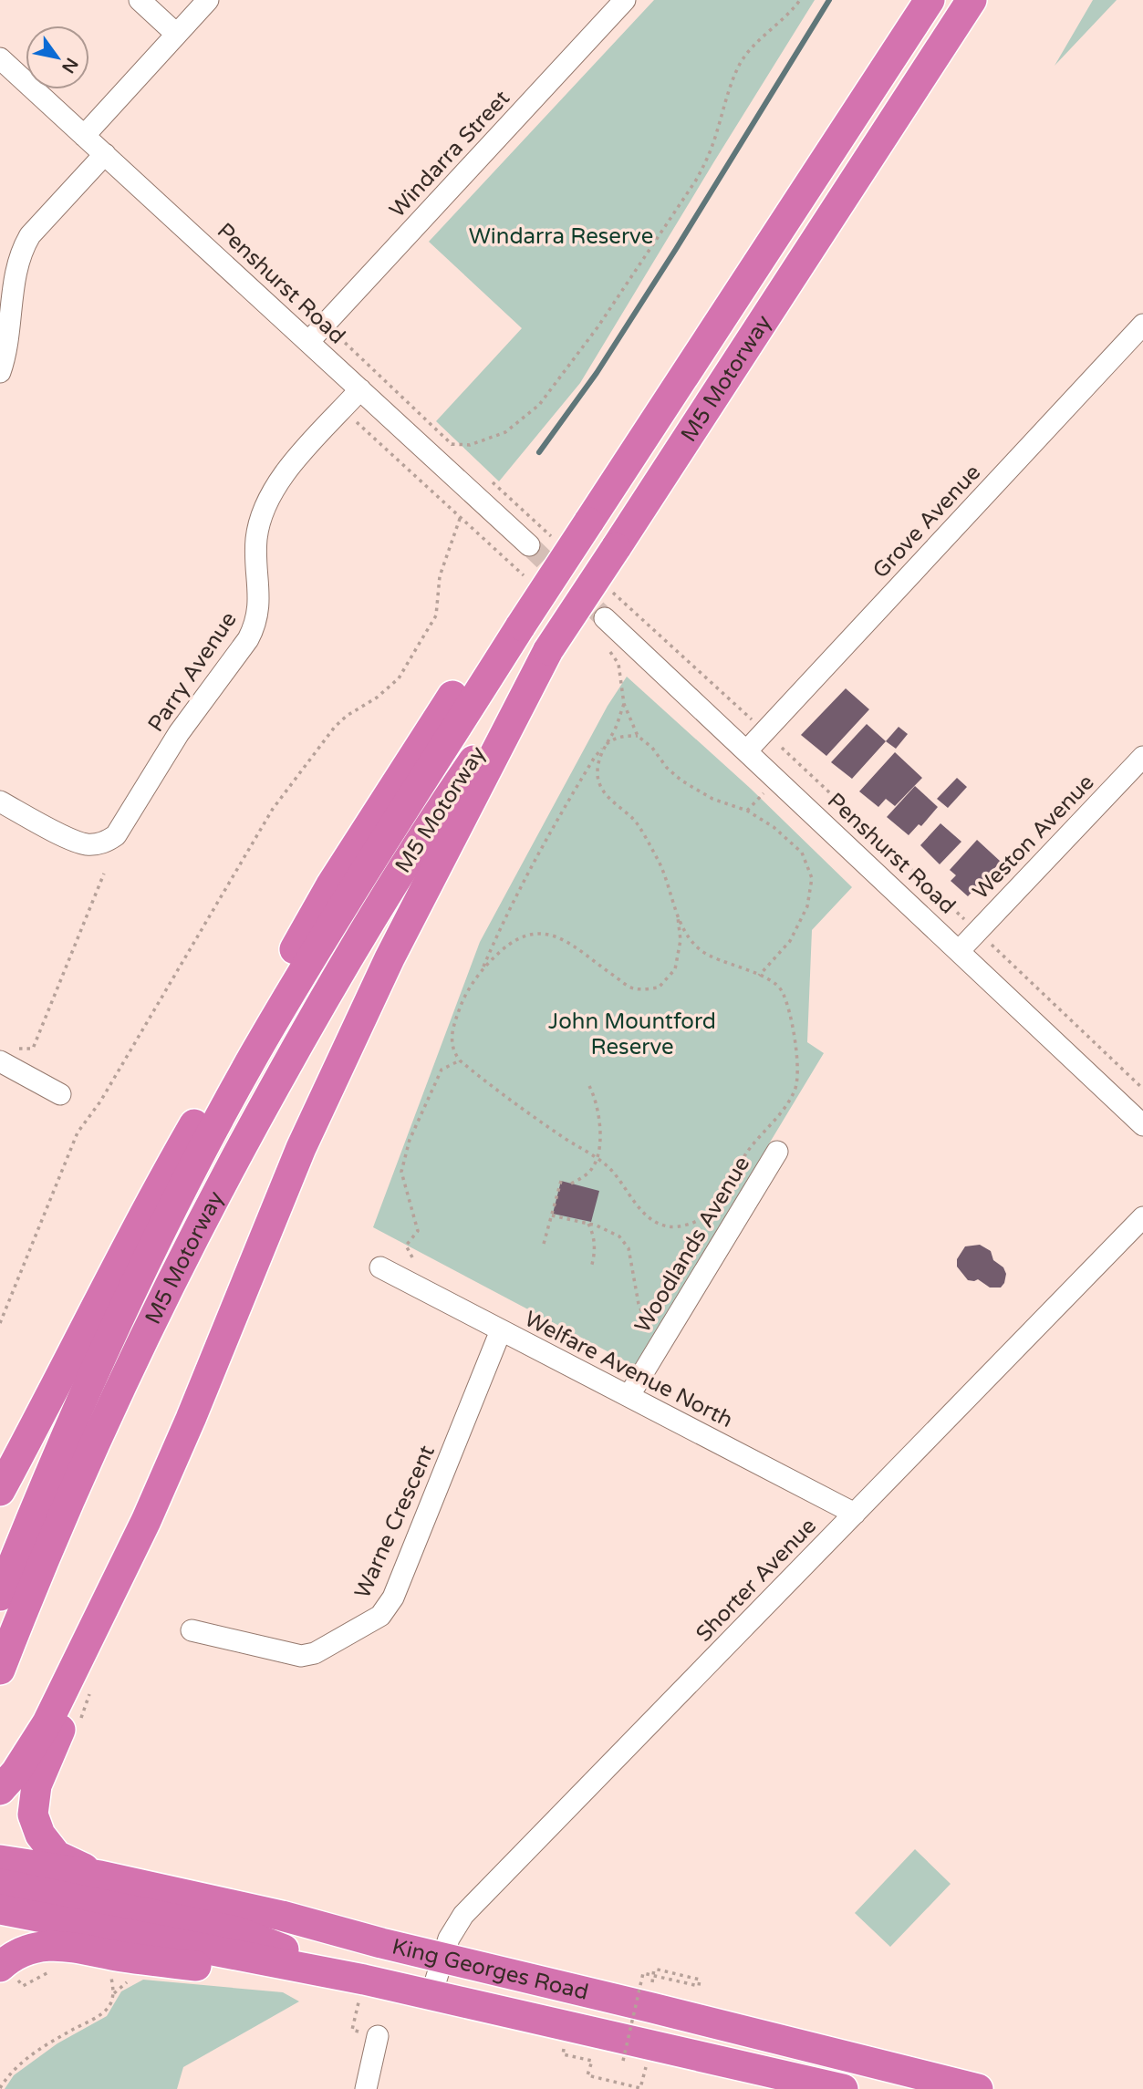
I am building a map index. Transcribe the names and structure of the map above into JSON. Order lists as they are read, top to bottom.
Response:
{
  "streets": {
    "highway": ["M5 Motorway", "King Georges Road"],
    "street": [
      "Windarra Street",
      "Penshurst Road",
      "Grove Avenue",
      "Parry Avenue",
      "Weston Avenue",
      "Woodlands Avenue",
      "Welfare Avenue North",
      "Warne Crescent",
      "Shorter Avenue"
    ]
  },
  "crossings": [
    ["Windarra Street", "Penshurst Road"],
    ["Penshurst Road", "Grove Avenue"],
    ["Penshurst Road", "Parry Avenue"],
    ["Penshurst Road", "Weston Avenue"],
    ["Woodlands Avenue", "Welfare Avenue North"],
    ["Welfare Avenue North", "Warne Crescent"],
    ["Welfare Avenue North", "Shorter Avenue"],
    ["Shorter Avenue", "King Georges Road"]
  ],
  "parks": ["Windarra Reserve", "John Mountford Reserve"],
  "north": "bottom right"
}
